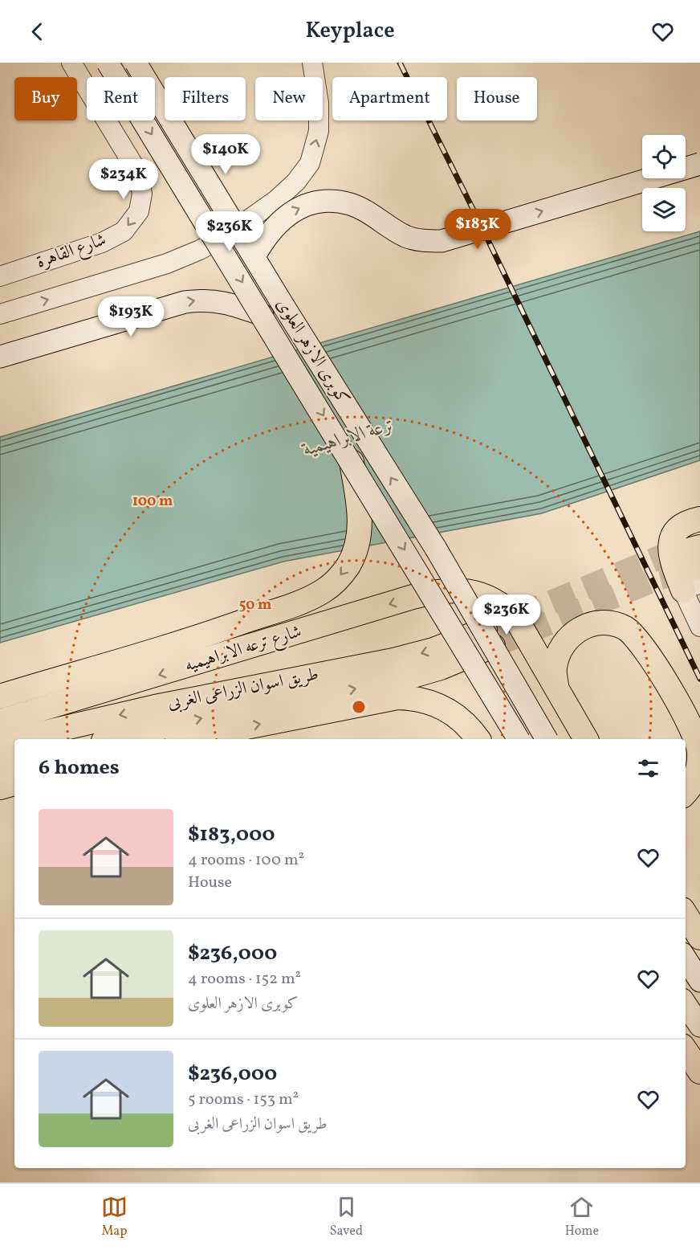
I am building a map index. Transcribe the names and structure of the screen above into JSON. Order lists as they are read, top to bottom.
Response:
{
  "streets": {
    "main road": ["كوبرى الازهر العلوى", "شارع ترعه الابراهيميه", "طريق اسوان الزراعى الغربى"],
    "street": ["شارع القاهرة"]
  },
  "water": ["ترعة الابراهيمية"],
  "page": {
    "header": "Keyplace",
    "chip": [
      "Buy",
      "Rent",
      "Filters",
      "New",
      "Apartment",
      "House"
    ],
    "price": [
      "$140K",
      "$234K",
      "$183K",
      "$236K",
      "$193K",
      "$236K"
    ],
    "heading": "6 homes",
    "list": [
      {
        "name": "$183,000",
        "note": "4 rooms · 100 m² · House"
      },
      {
        "name": "$236,000",
        "note": "4 rooms · 152 m² · كوبرى الازهر العلوى"
      },
      {
        "name": "$236,000",
        "note": "5 rooms · 153 m² · طريق اسوان الزراعى الغربى"
      }
    ],
    "tabs": ["Map", "Saved", "Home"]
  },
  "rings": ["100 m", "50 m"]
}
